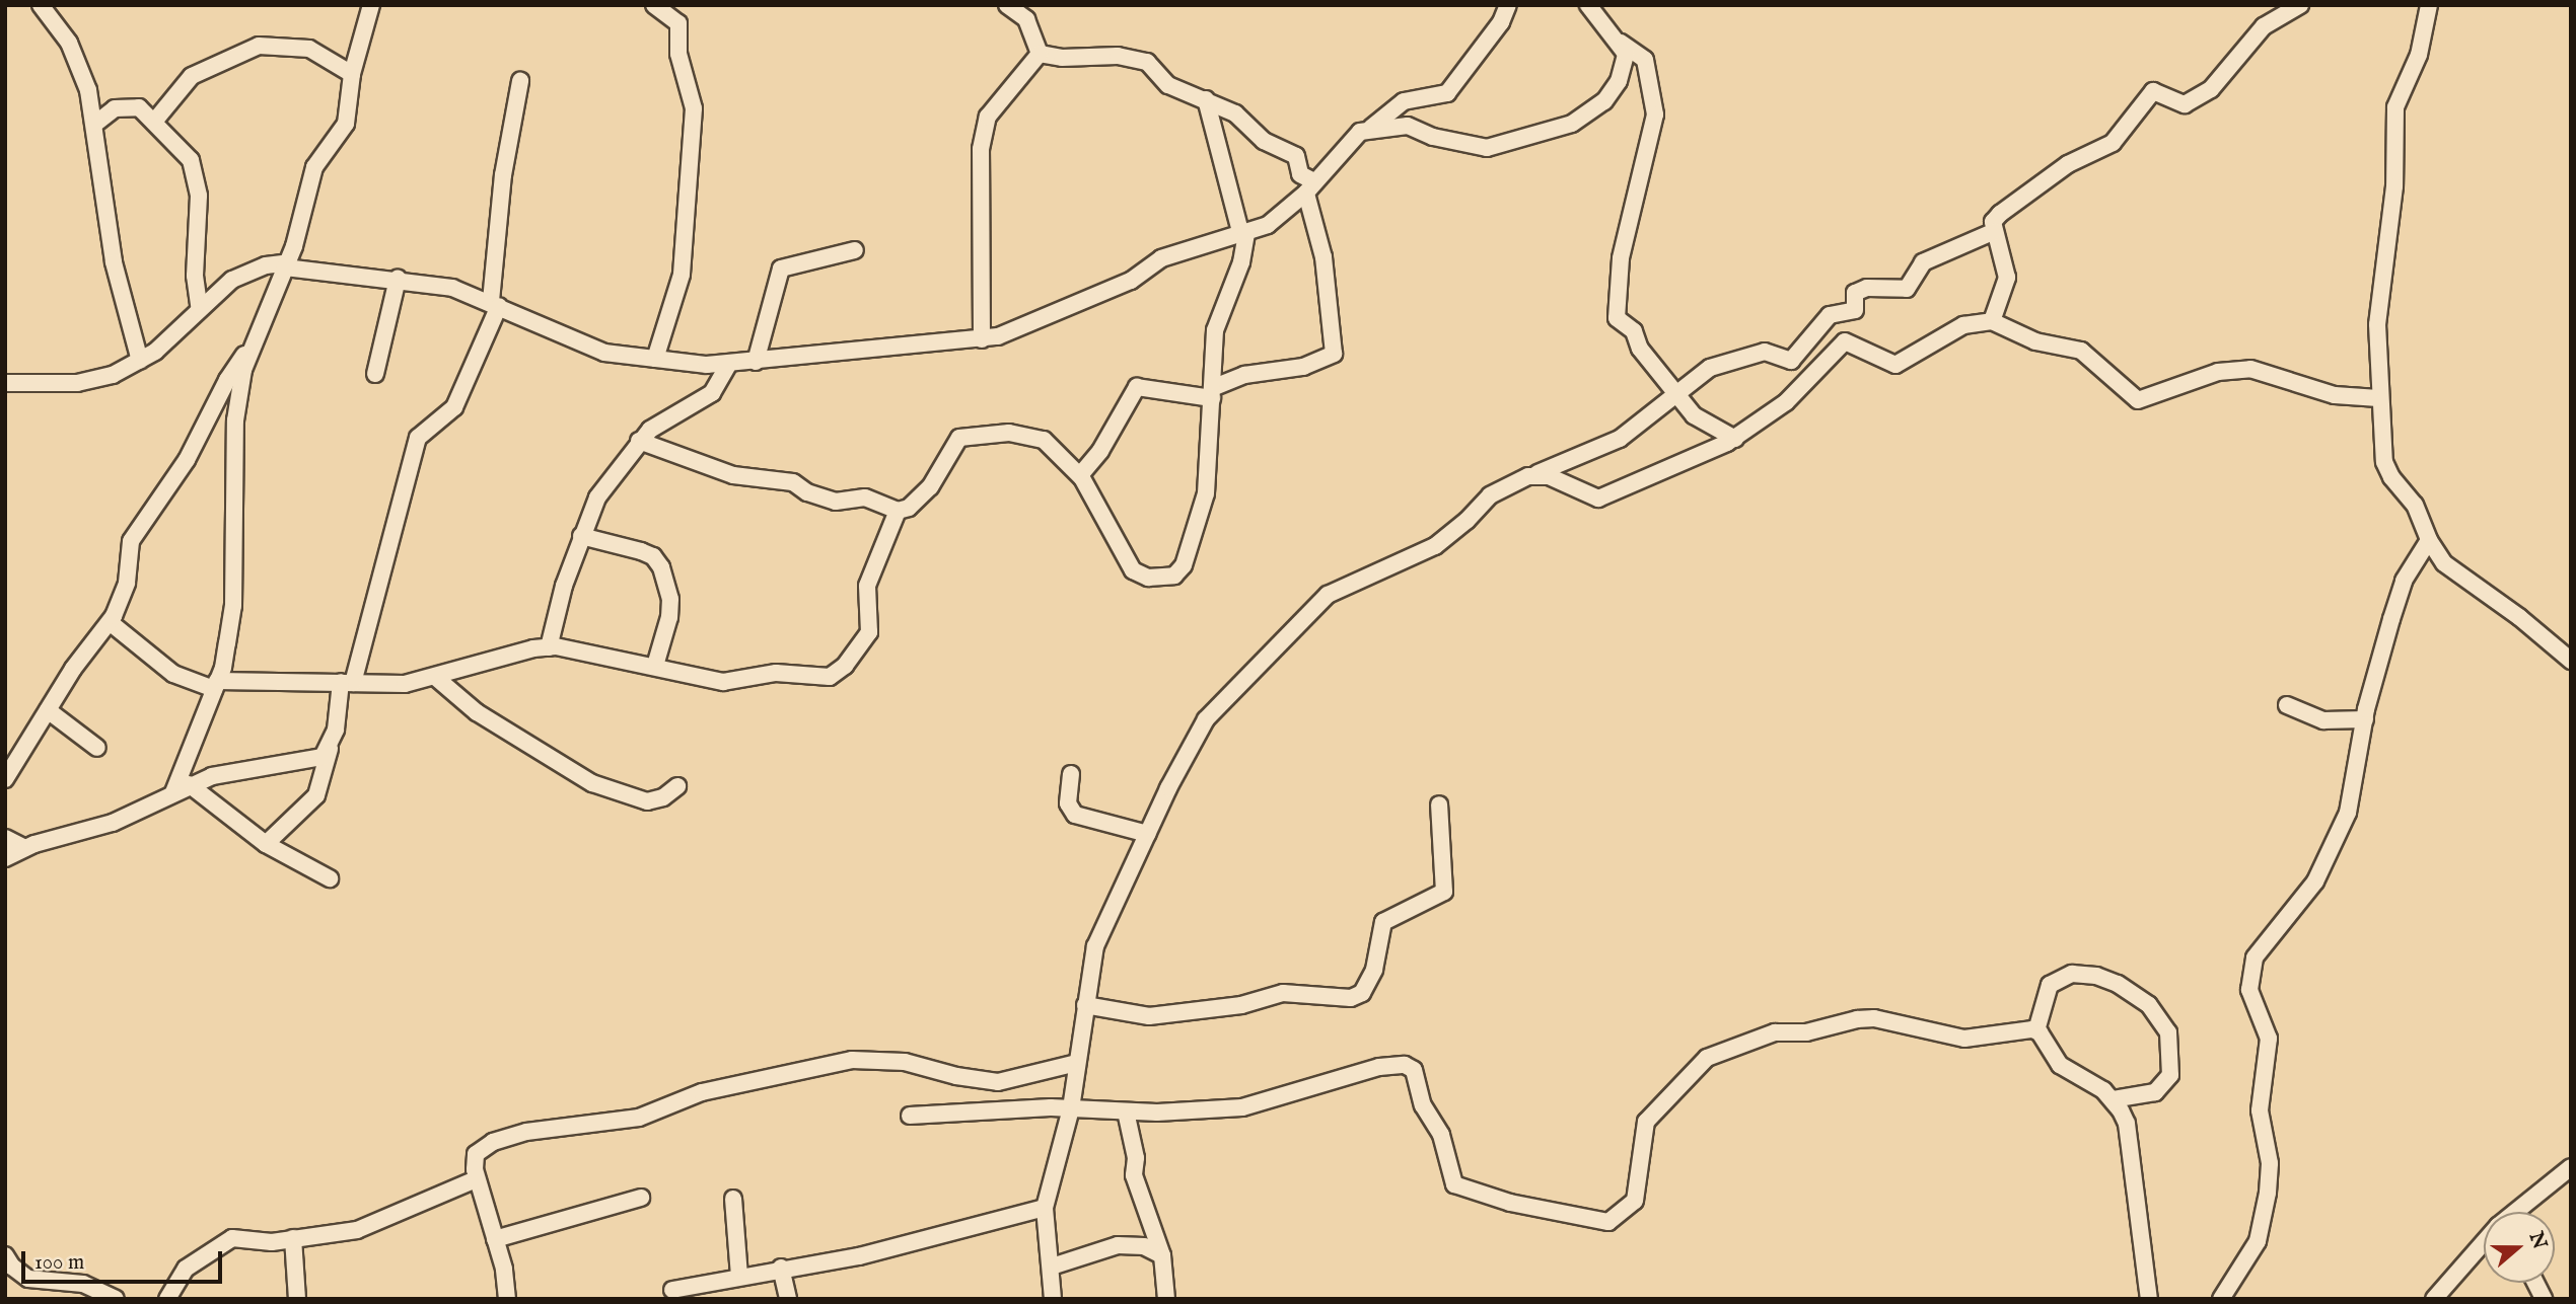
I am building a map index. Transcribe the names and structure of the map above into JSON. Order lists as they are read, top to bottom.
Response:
{
  "scale_bar": "100 m",
  "north": "right"
}
